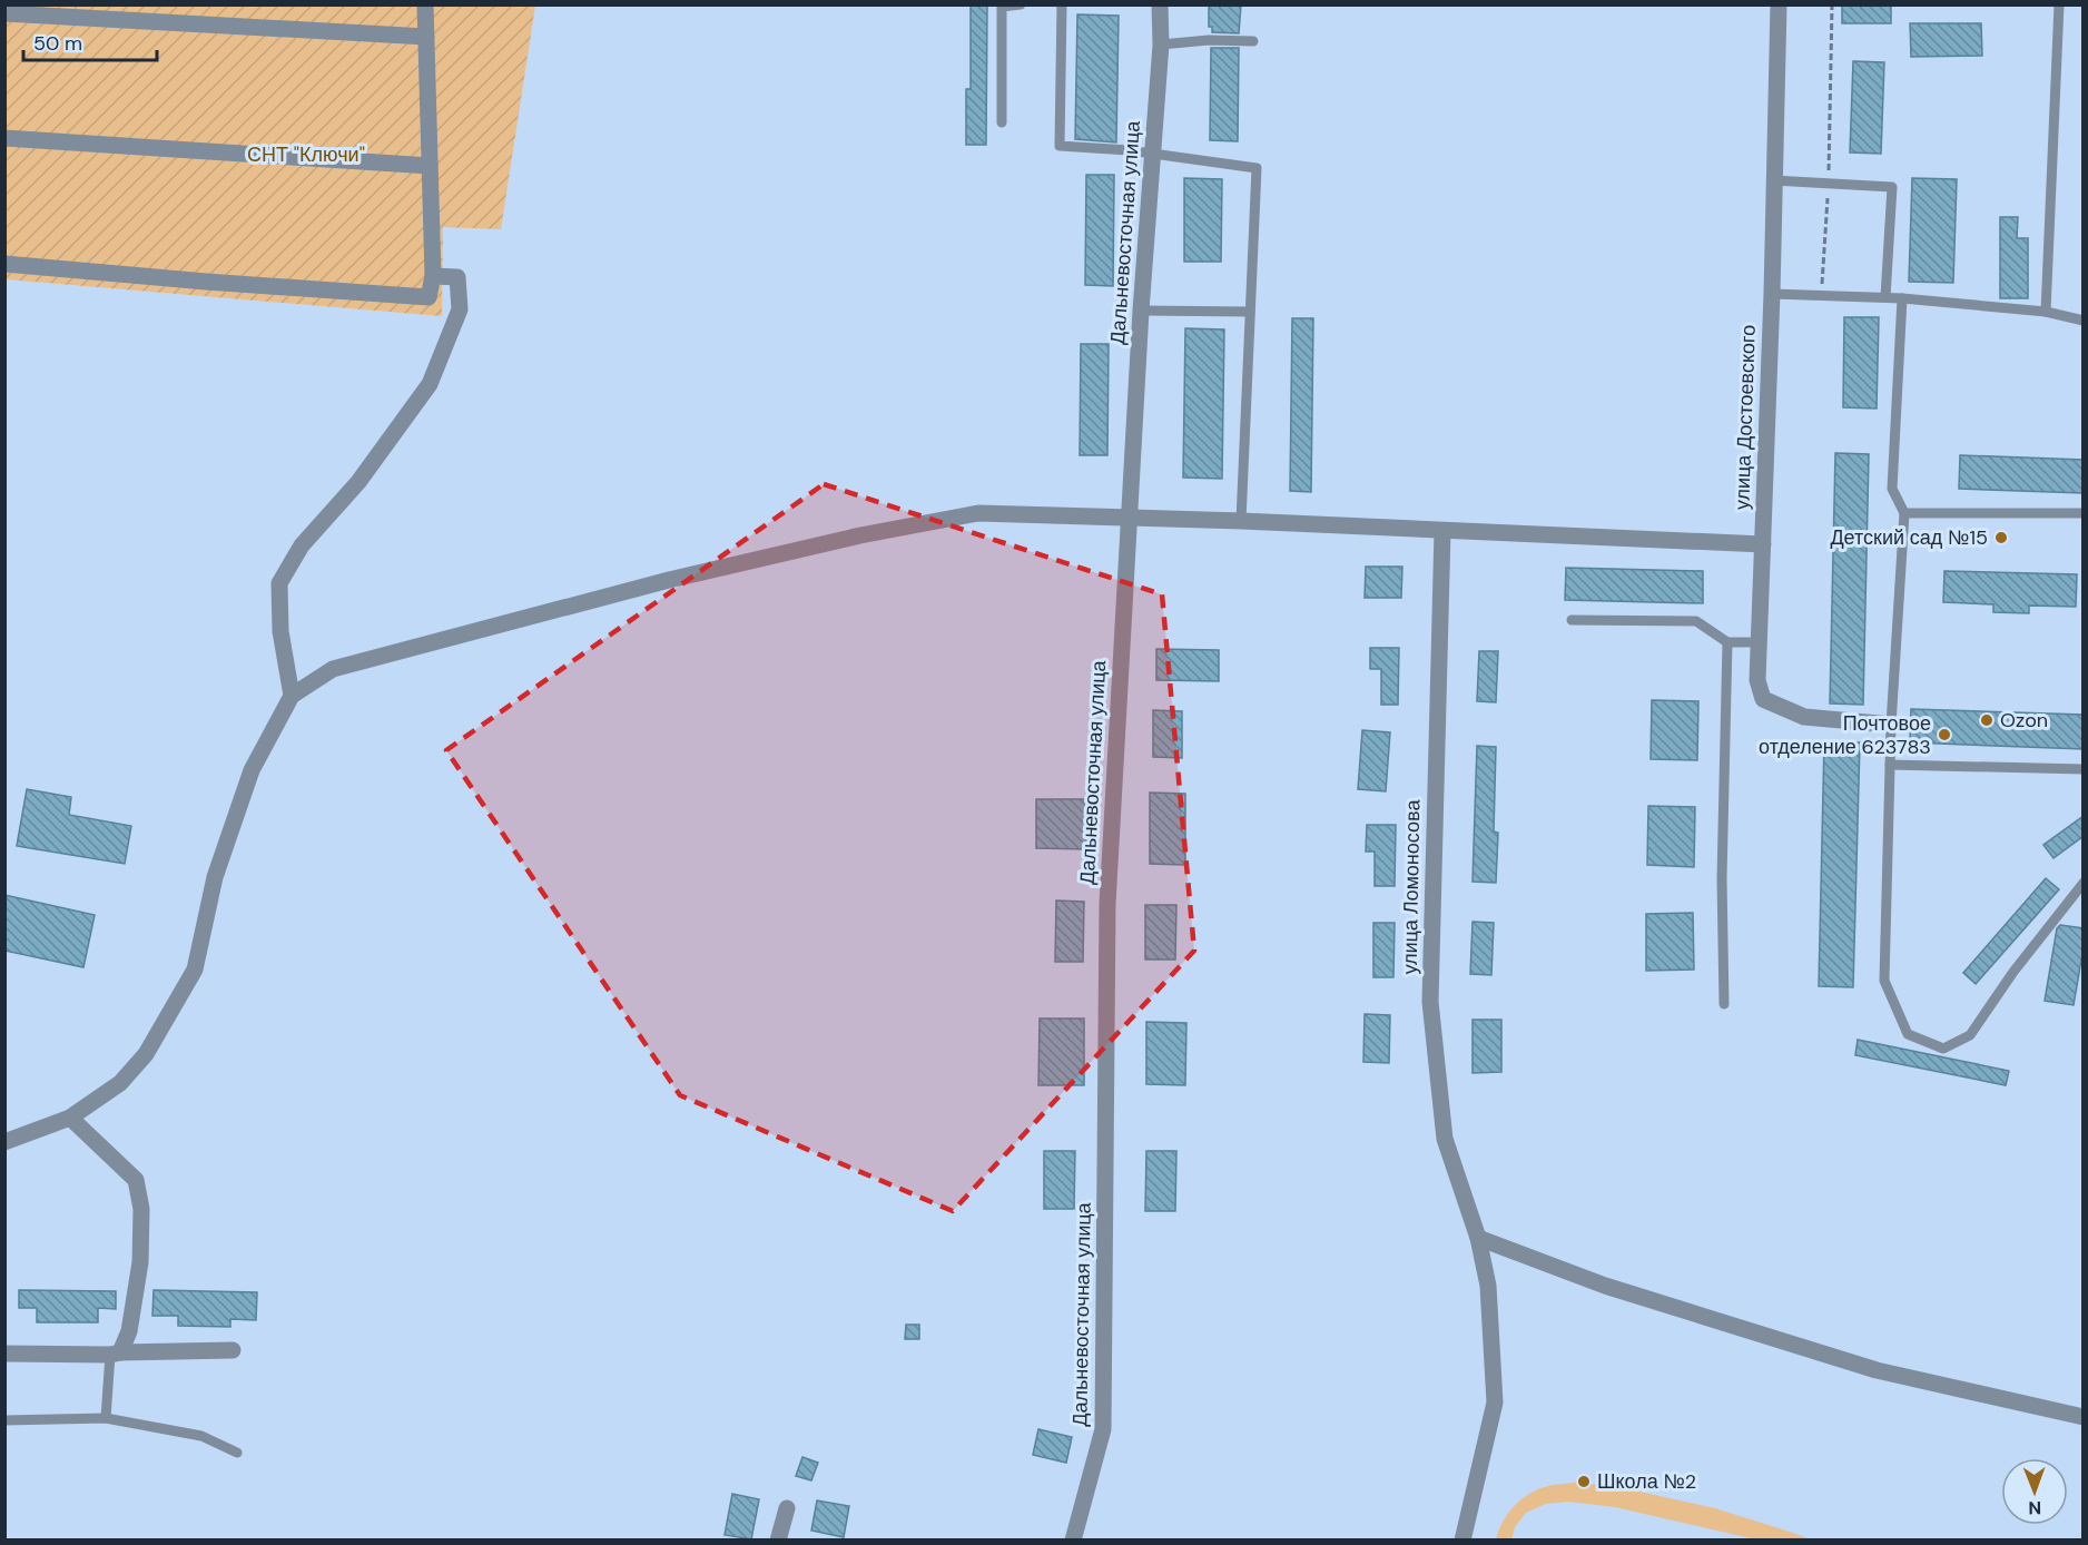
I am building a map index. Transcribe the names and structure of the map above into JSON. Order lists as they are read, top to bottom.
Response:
{
  "streets": {
    "street": ["Дальневосточная улица", "улица Достоевского", "улица Ломоносова"]
  },
  "parks": ["СНТ \"Ключи\""],
  "places": [
    "Детский сад №15",
    "Ozon",
    "Почтовое отделение 623783",
    "Школа №2"
  ],
  "scale_bar": "50 m",
  "north": "bottom"
}
